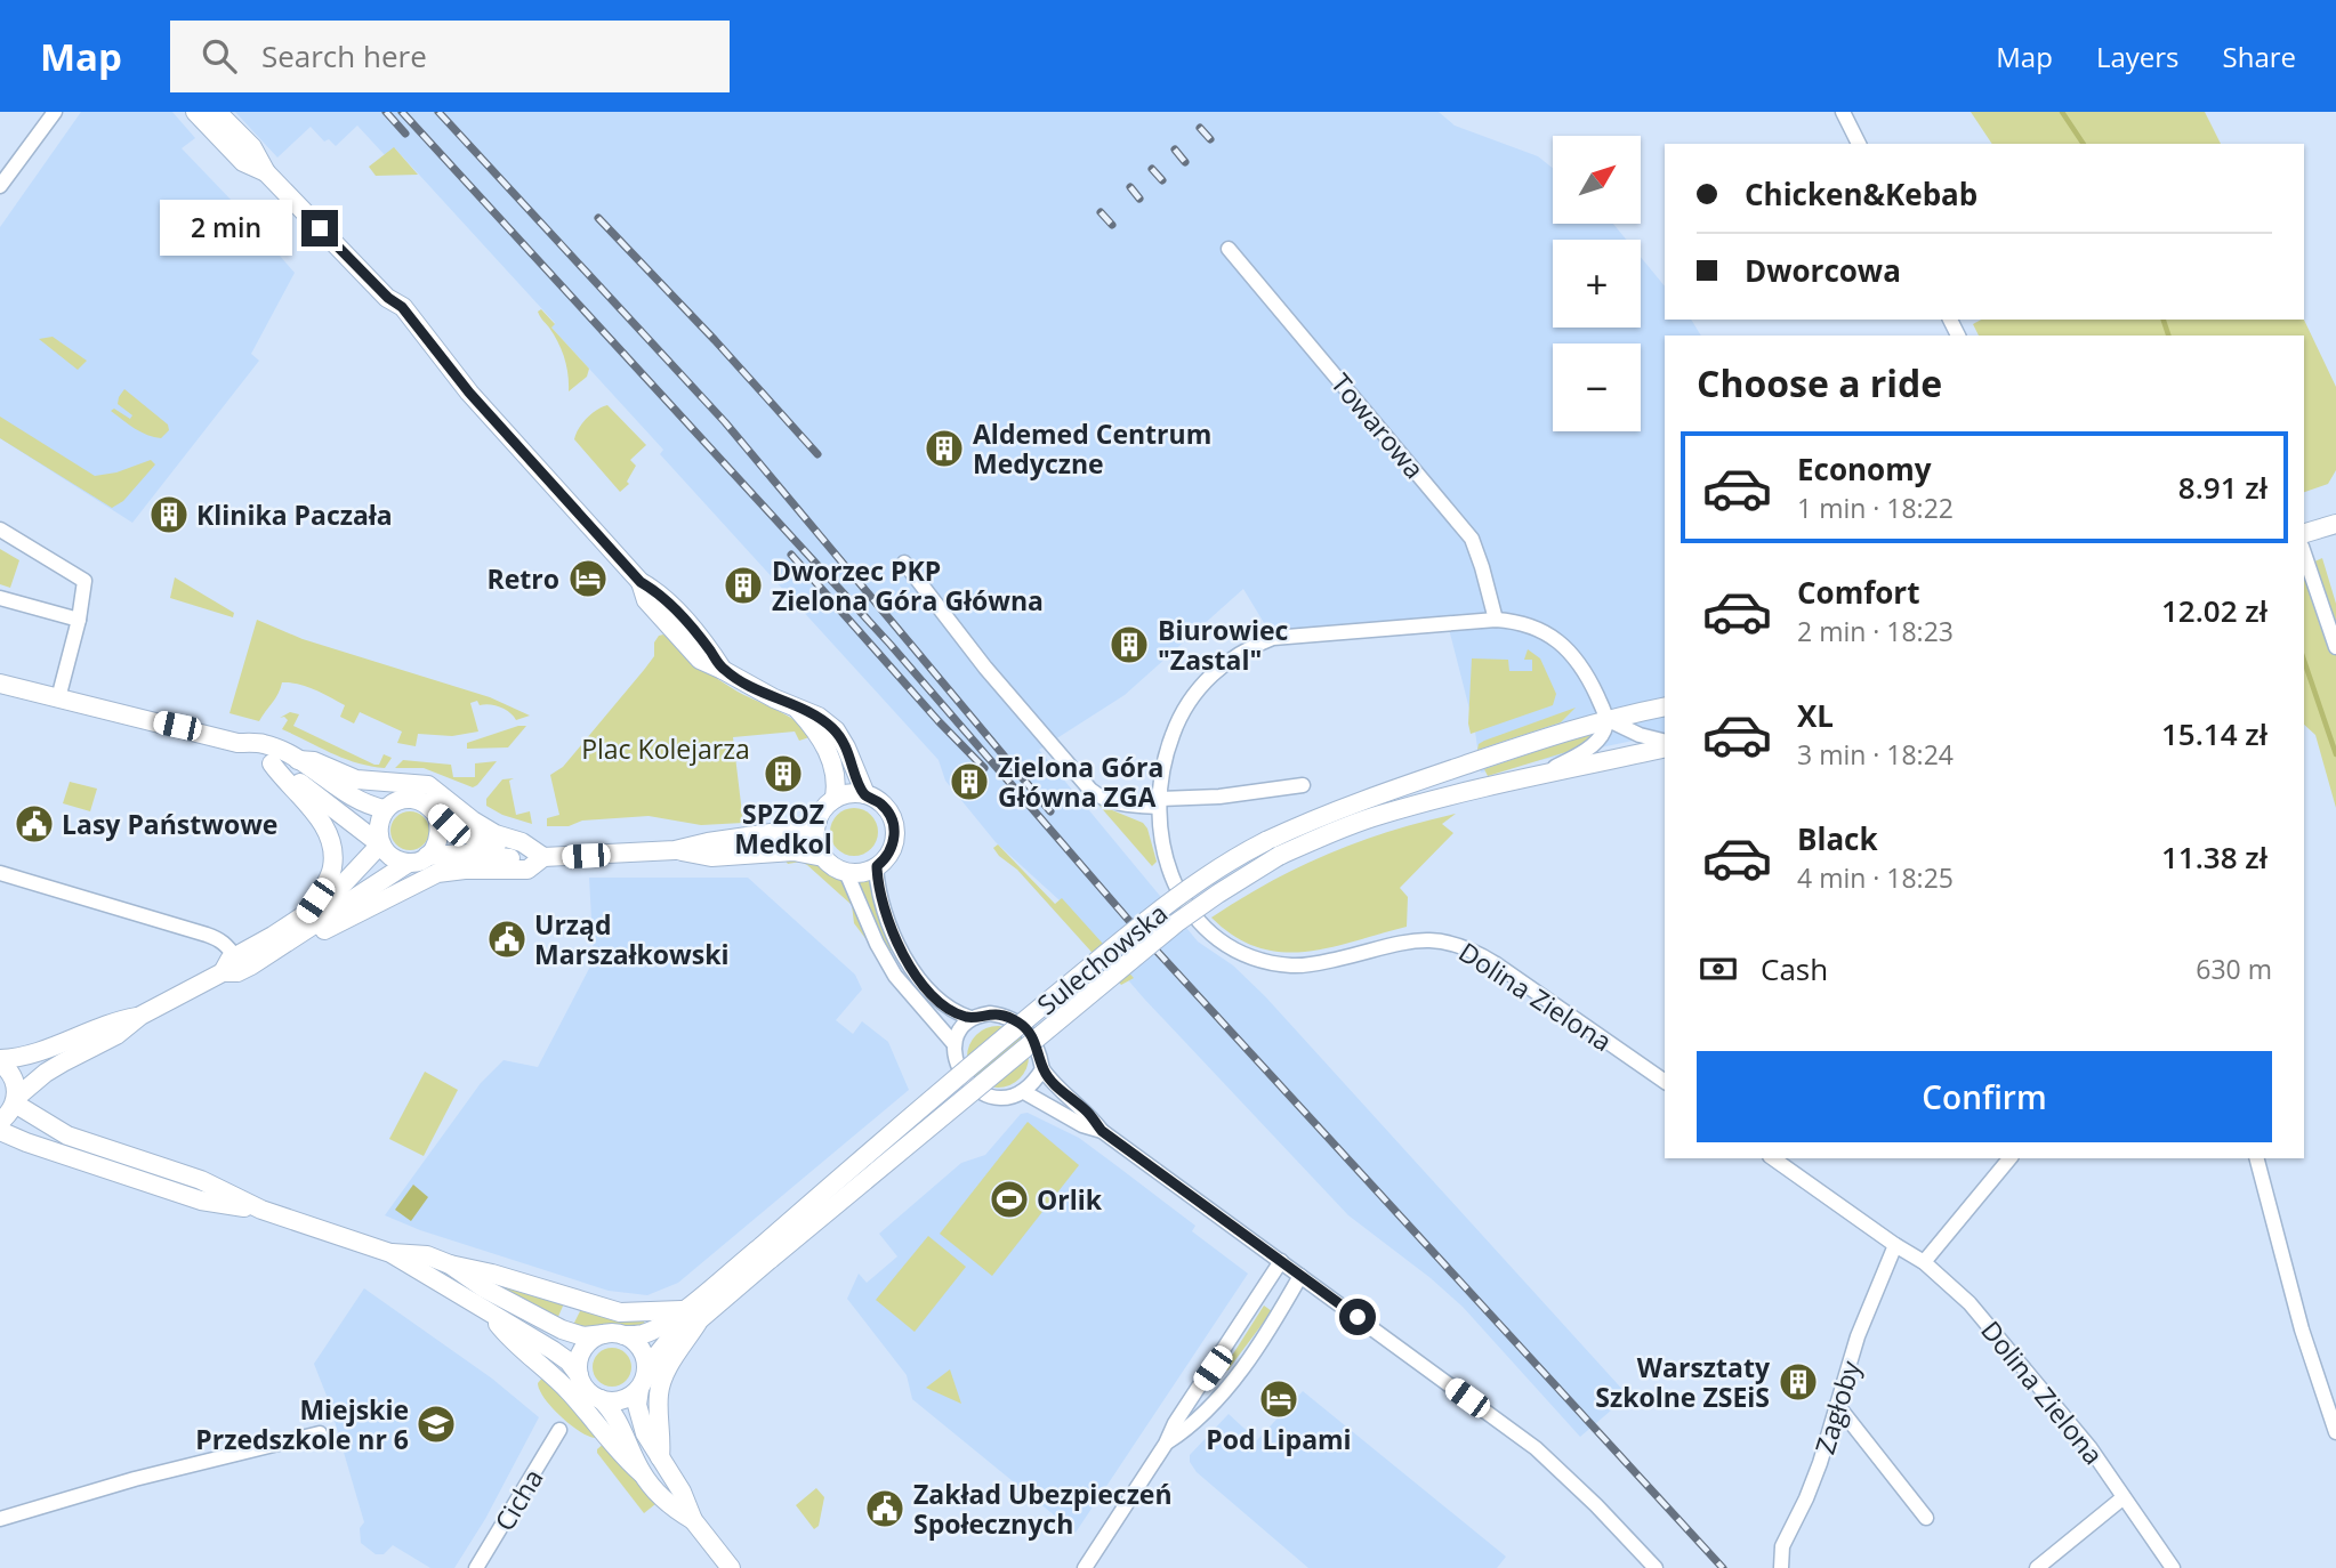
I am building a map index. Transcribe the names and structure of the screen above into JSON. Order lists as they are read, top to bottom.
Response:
{
  "streets": {
    "street": [
      "Towarowa",
      "Sulechowska",
      "Dolina Zielona",
      "Zagłoby",
      "Cicha"
    ]
  },
  "crossings": [
    ["Dolina Zielona", "Zagłoby"]
  ],
  "parks": ["Plac Kolejarza"],
  "places": {
    "building": [
      "Aldemed Centrum Medyczne",
      "Klinika Paczała",
      "Dworzec PKP Zielona Góra Główna",
      "Biurowiec \"Zastal\"",
      "SPZOZ Medkol",
      "Zielona Góra Główna ZGA",
      "Warsztaty Szkolne ZSEiS"
    ],
    "hotel": ["Retro", "Pod Lipami"],
    "public building": ["Lasy Państwowe", "Urząd Marszałkowski", "Zakład Ubezpieczeń Społecznych"],
    "sports": ["Orlik"],
    "school or university": ["Miejskie Przedszkole nr 6"]
  },
  "north": "top right",
  "page": {
    "header": "Map",
    "search": "Search here",
    "nav": ["Map", "Layers", "Share"],
    "map_buttons": ["+", "−"],
    "banner": ["Chicken&Kebab", "Dworcowa"],
    "bubble": "2 min",
    "heading": "Choose a ride",
    "list": [
      {
        "name": "Economy",
        "note": "1 min · 18:22",
        "value": "8.91 zł"
      },
      {
        "name": "Comfort",
        "note": "2 min · 18:23",
        "value": "12.02 zł"
      },
      {
        "name": "XL",
        "note": "3 min · 18:24",
        "value": "15.14 zł"
      },
      {
        "name": "Black",
        "note": "4 min · 18:25",
        "value": "11.38 zł"
      }
    ],
    "pay": ["Cash", "630 m"],
    "buttons": "Confirm"
  }
}
